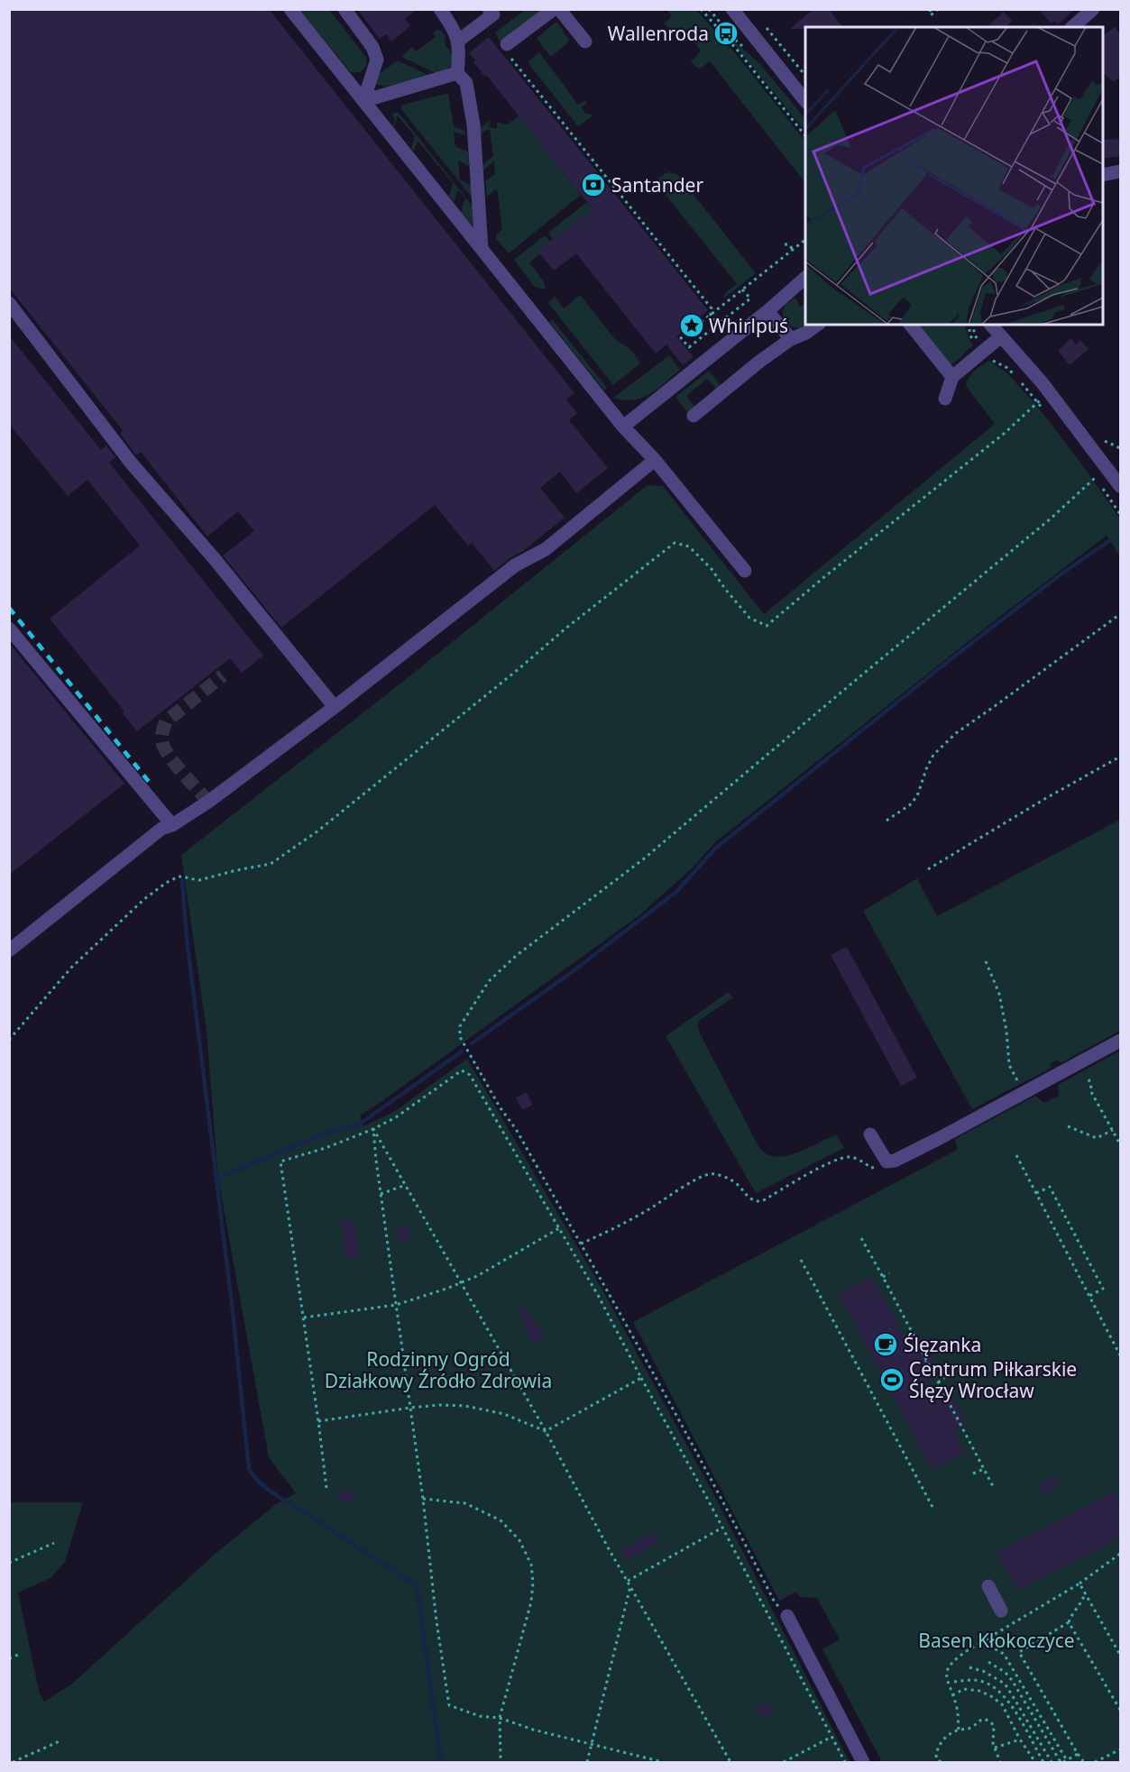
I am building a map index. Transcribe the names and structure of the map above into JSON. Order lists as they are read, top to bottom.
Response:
{
  "parks": ["Rodzinny Ogród Działkowy Źródło Zdrowia", "Basen Kłokoczyce"],
  "places": {
    "bus stop": ["Wallenroda"],
    "bank": ["Santander"],
    "place": ["Whirlpuś"],
    "cafe": ["Ślęzanka"],
    "sports": ["Centrum Piłkarskie Ślęzy Wrocław"]
  }
}
